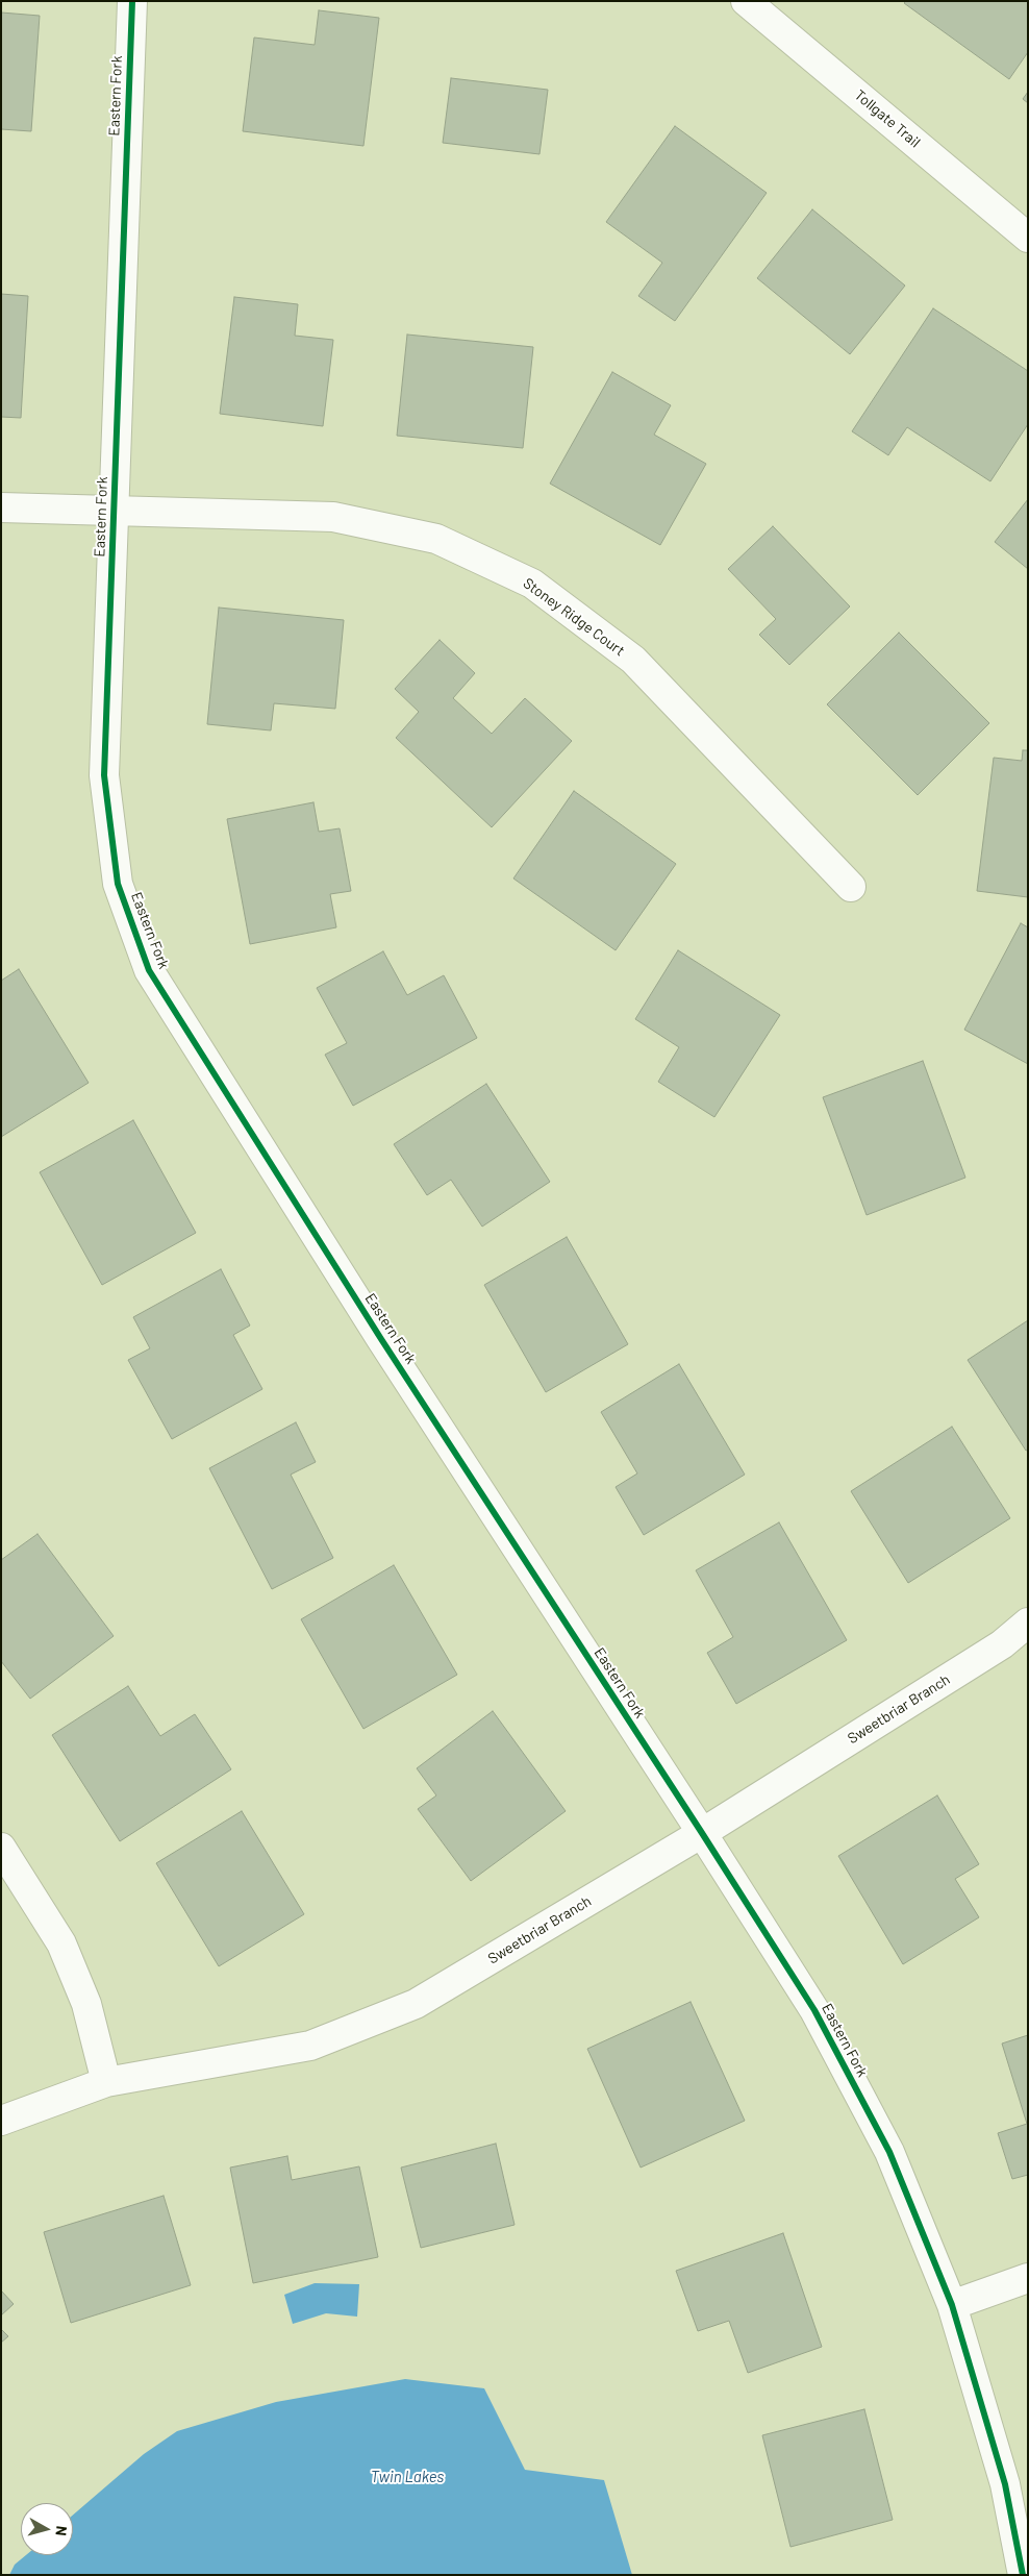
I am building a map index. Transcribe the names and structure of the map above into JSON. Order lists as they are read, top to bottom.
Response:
{
  "streets": {
    "street": [
      "Eastern Fork",
      "Tollgate Trail",
      "Stoney Ridge Court",
      "Sweetbriar Branch"
    ]
  },
  "crossings": [
    ["Eastern Fork", "Stoney Ridge Court"],
    ["Eastern Fork", "Sweetbriar Branch"]
  ],
  "water": ["Twin Lakes"],
  "north": "right"
}
